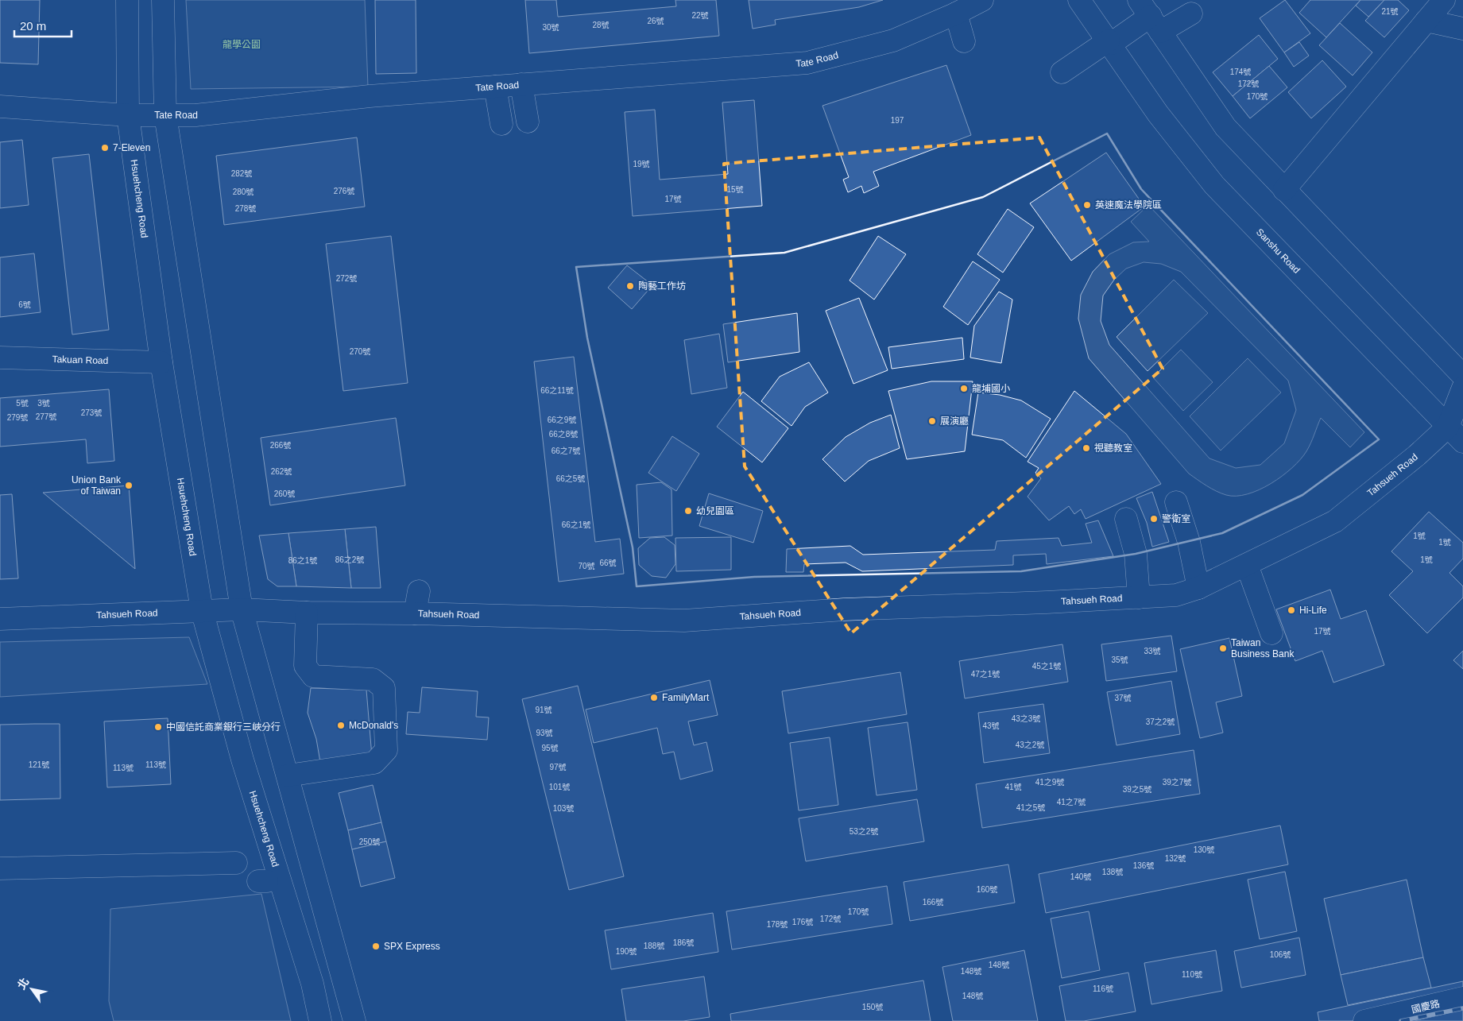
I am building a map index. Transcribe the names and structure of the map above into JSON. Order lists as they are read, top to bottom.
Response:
{
  "streets": {
    "street": [
      "Tate Road",
      "Hsuehcheng Road",
      "Sanshu Road",
      "Takuan Road",
      "Tahsueh Road",
      "國慶路"
    ]
  },
  "crossings": [
    ["Tate Road", "Hsuehcheng Road"],
    ["Hsuehcheng Road", "Takuan Road"],
    ["Hsuehcheng Road", "Tahsueh Road"],
    ["Sanshu Road", "Tahsueh Road"]
  ],
  "parks": ["龍學公園"],
  "places": [
    "7-Eleven",
    "英速魔法學院區",
    "陶藝工作坊",
    "龍埔國小",
    "展演廳",
    "視聽教室",
    "Union Bank of Taiwan",
    "幼兒園區",
    "警衛室",
    "Hi-Life",
    "Taiwan Business Bank",
    "FamilyMart",
    "McDonald's",
    "中國信託商業銀行三峽分行",
    "SPX Express"
  ],
  "house_numbers": [
    "21號",
    "22號",
    "26號",
    "28號",
    "30號",
    "174號",
    "172號",
    "170號",
    "197",
    "19號",
    "282號",
    "15號",
    "276號",
    "280號",
    "17號",
    "278號",
    "272號",
    "6號",
    "270號",
    "66之11號",
    "5號",
    "3號",
    "273號",
    "277號",
    "279號",
    "66之9號",
    "66之8號",
    "266號",
    "66之7號",
    "262號",
    "66之5號",
    "260號",
    "66之1號",
    "1號",
    "1號",
    "86之2號",
    "1號",
    "86之1號",
    "66號",
    "70號",
    "17號",
    "33號",
    "35號",
    "45之1號",
    "47之1號",
    "37號",
    "91號",
    "43之3號",
    "37之2號",
    "43號",
    "93號",
    "43之2號",
    "95號",
    "121號",
    "113號",
    "97號",
    "113號",
    "41之9號",
    "39之7號",
    "101號",
    "41號",
    "39之5號",
    "41之7號",
    "41之5號",
    "103號",
    "53之2號",
    "250號",
    "130號",
    "132號",
    "136號",
    "138號",
    "140號",
    "160號",
    "166號",
    "170號",
    "172號",
    "176號",
    "178號",
    "186號",
    "188號",
    "190號",
    "106號",
    "148號",
    "148號",
    "110號",
    "116號",
    "148號",
    "150號"
  ],
  "scale_bar": "20 m",
  "north": "top left"
}
